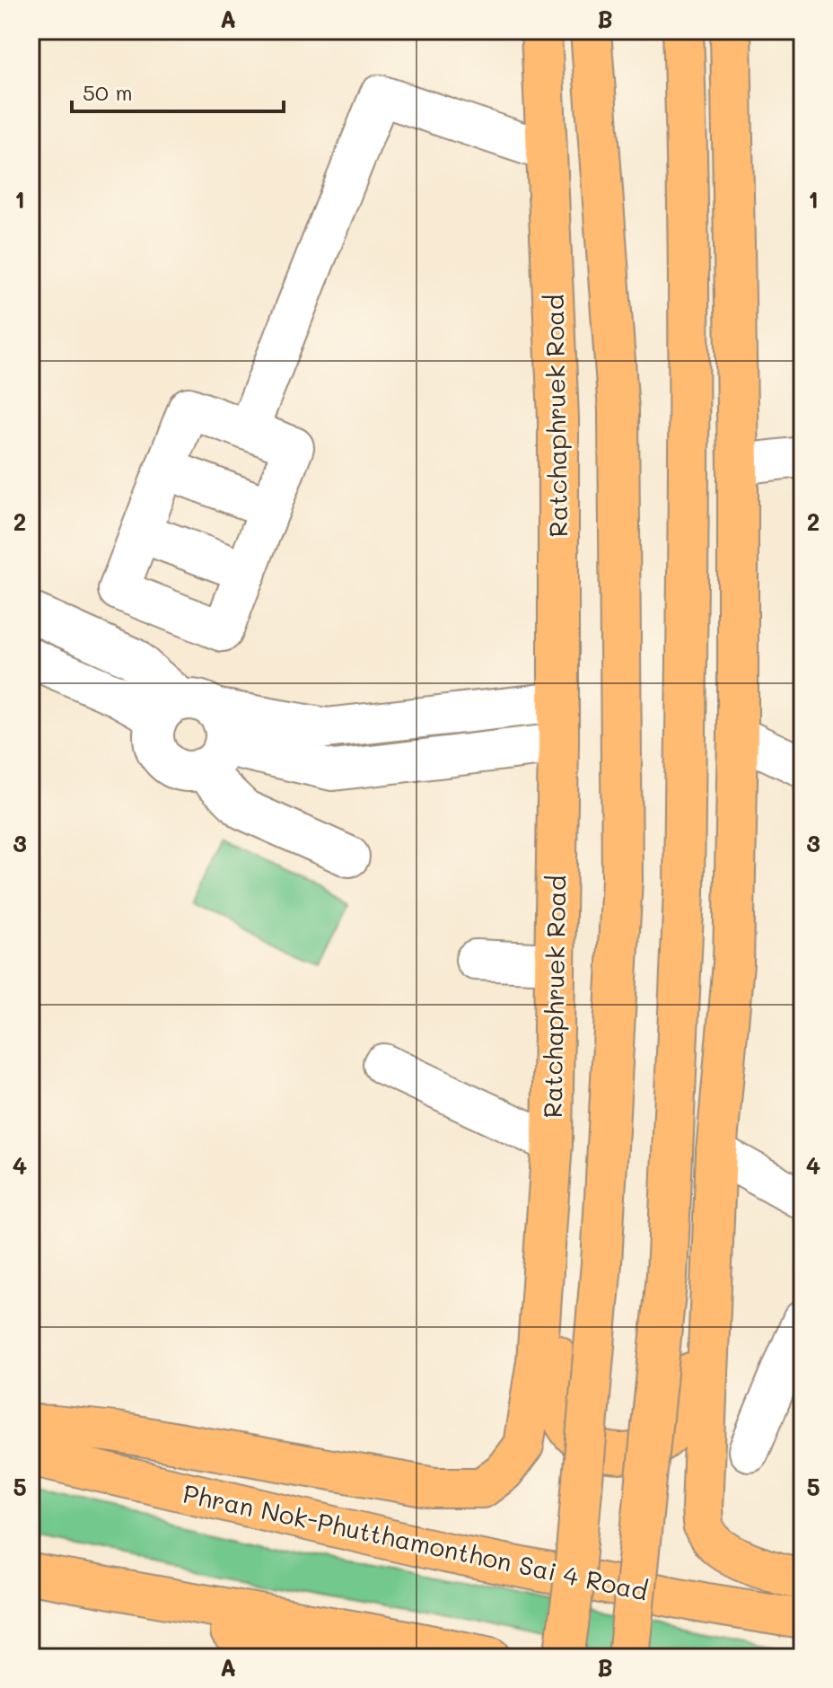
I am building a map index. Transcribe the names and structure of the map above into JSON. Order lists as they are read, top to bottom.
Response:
{
  "streets": {
    "main road": ["Ratchaphruek Road", "Phran Nok-Phutthamonthon Sai 4 Road"]
  },
  "scale_bar": "50 m",
  "grid": {
    "columns": ["A", "B"],
    "rows": [
      "1",
      "2",
      "3",
      "4",
      "5"
    ]
  }
}
